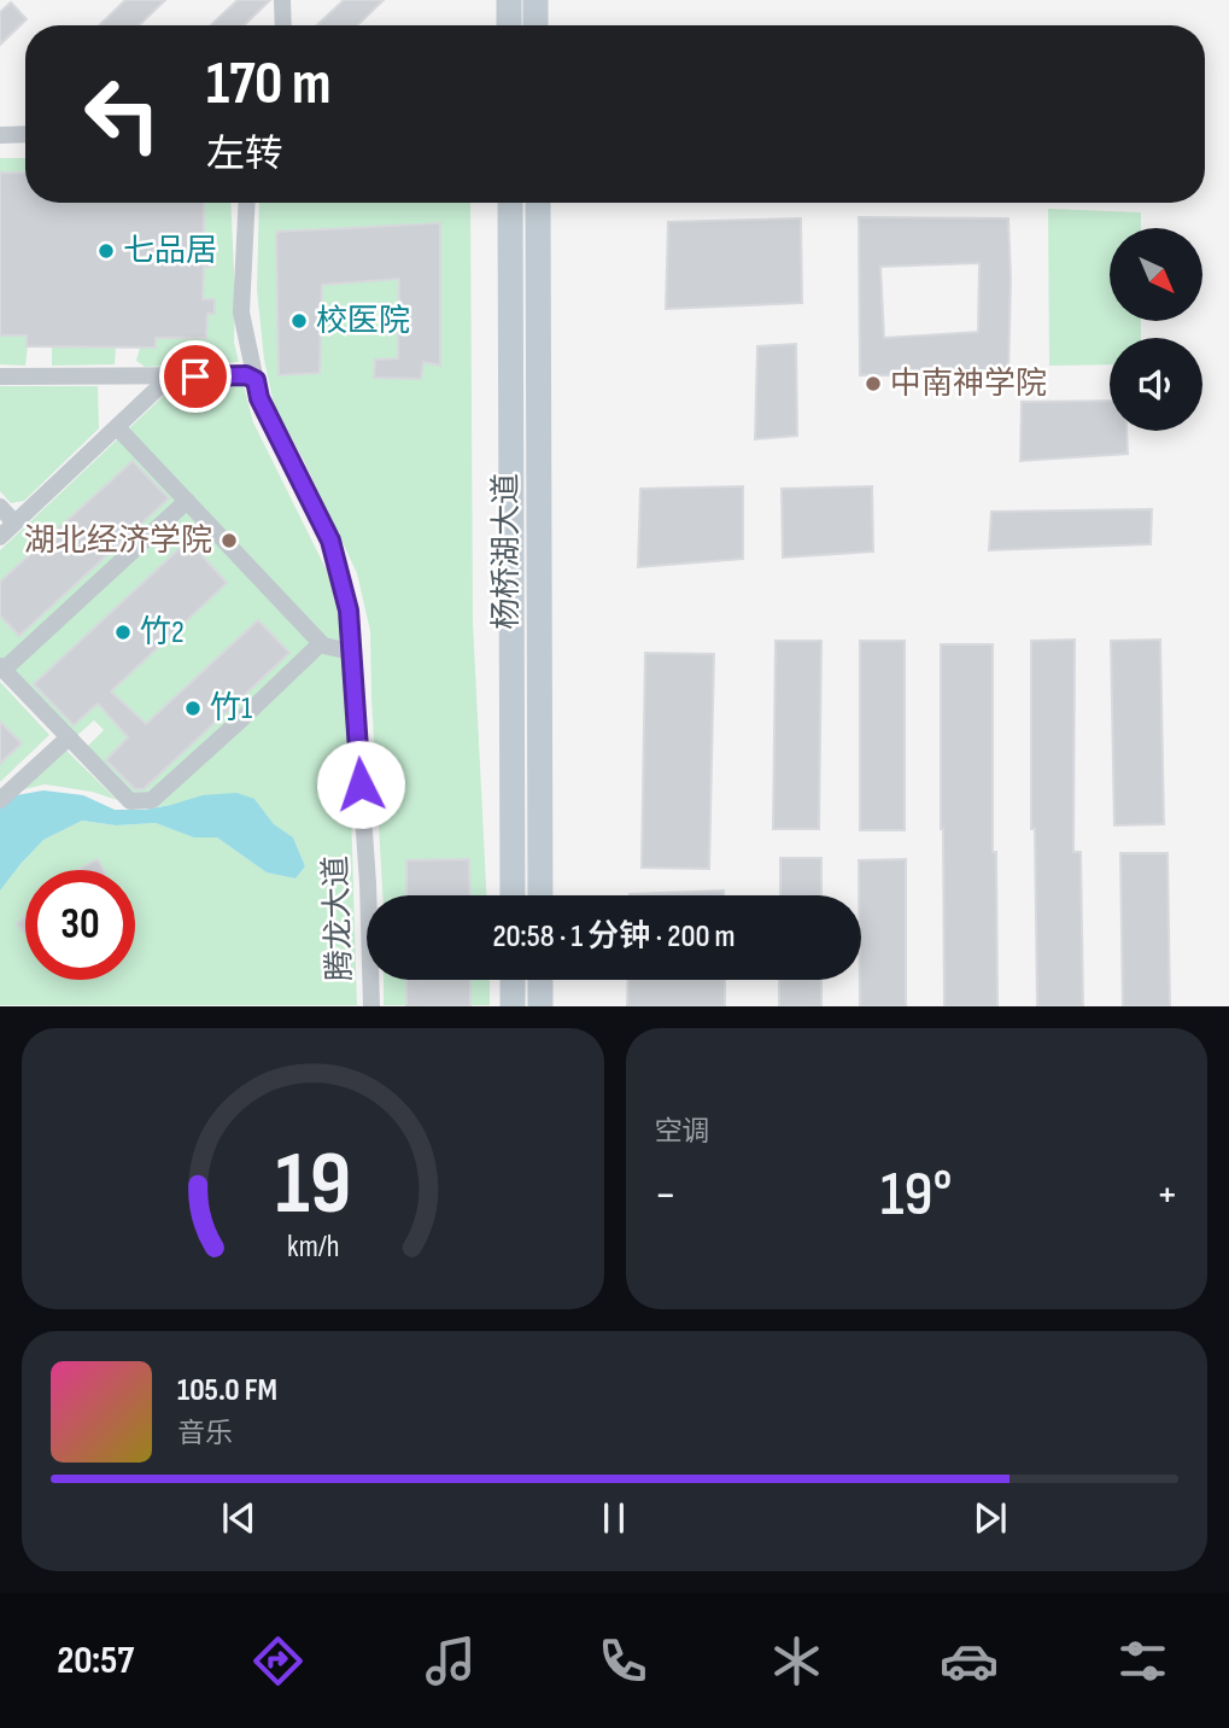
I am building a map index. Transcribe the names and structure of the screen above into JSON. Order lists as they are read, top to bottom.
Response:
{
  "streets": {
    "main road": ["杨桥湖大道"],
    "street": ["腾龙大道"]
  },
  "places": [
    "七品居",
    "校医院",
    "中南神学院",
    "湖北经济学院",
    "竹2",
    "竹1"
  ],
  "north": "bottom right",
  "page": {
    "turn": ["170 m", "左转"],
    "limit": "30",
    "trip": "20:58 · 1 分钟 · 200 m",
    "tile": "空调",
    "heat": ["−", "19°", "+"],
    "song": ["105.0 FM", "音乐"],
    "tabs": "20:57",
    "gauge": ["19", "km/h"]
  }
}
